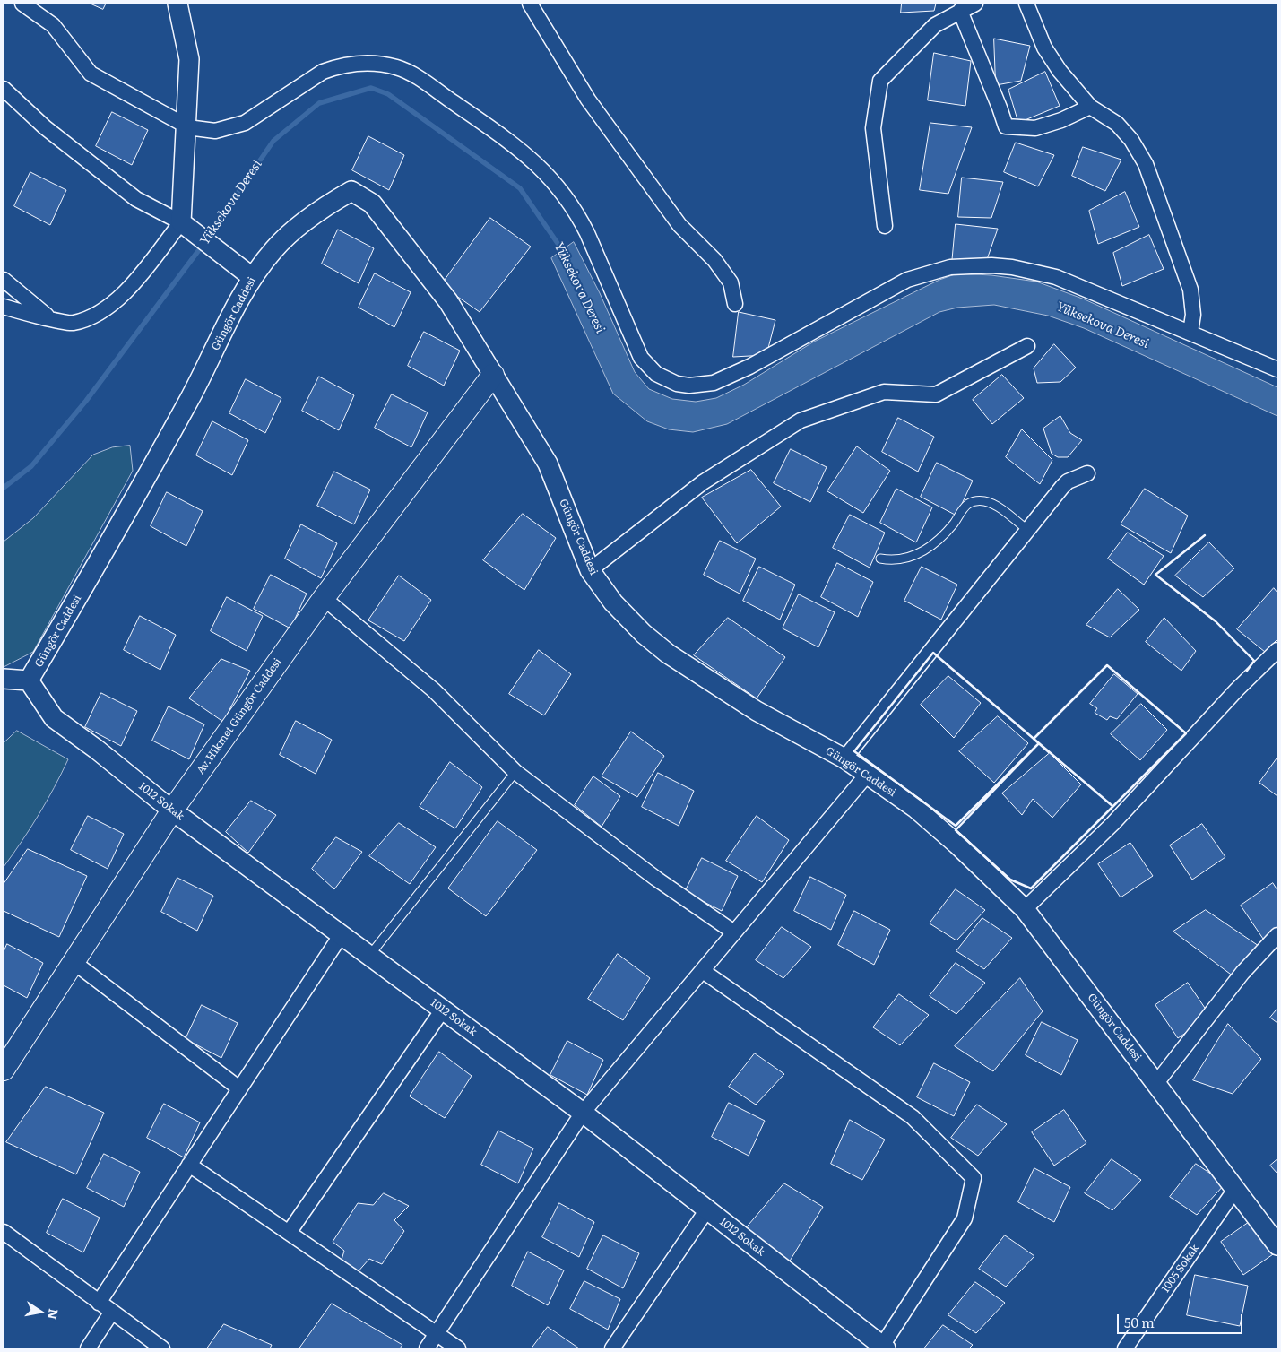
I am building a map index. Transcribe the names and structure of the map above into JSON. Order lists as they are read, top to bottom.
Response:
{
  "streets": {
    "main road": ["Av.Hikmet Güngör Caddesi"],
    "street": ["Güngör Caddesi", "1012 Sokak", "1005 Sokak"]
  },
  "crossings": [
    ["Güngör Caddesi", "Av.Hikmet Güngör Caddesi"],
    ["Güngör Caddesi", "1012 Sokak"],
    ["Güngör Caddesi", "1005 Sokak"],
    ["Av.Hikmet Güngör Caddesi", "1012 Sokak"]
  ],
  "water": ["Yüksekova Deresi"],
  "scale_bar": "50 m",
  "north": "right"
}
